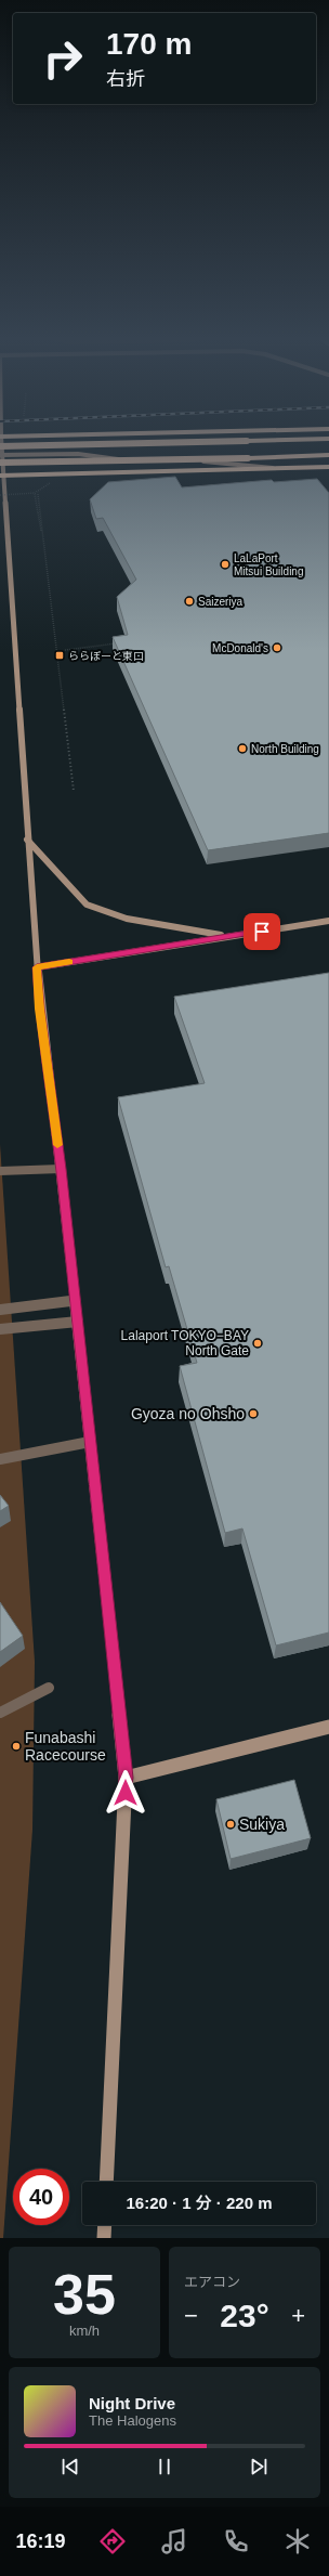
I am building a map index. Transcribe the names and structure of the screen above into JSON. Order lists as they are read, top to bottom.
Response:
{
  "places": {
    "other": [
      "LaLaPort Mitsui Building",
      "Saizeriya",
      "McDonald's",
      "North Building",
      "Lalaport TOKYO−BAY North Gate",
      "Gyoza no Ohsho",
      "Funabashi Racecourse",
      "Sukiya"
    ],
    "transit": ["ららぽーと東口"]
  },
  "page": {
    "turn": ["170 m", "右折"],
    "limit": "40",
    "trip": "16:20 · 1 分 · 220 m",
    "tile": [
      ["35", "km/h"],
      "エアコン"
    ],
    "heat": ["−", "23°", "+"],
    "song": ["Night Drive", "The Halogens"],
    "tabs": "16:19"
  }
}
